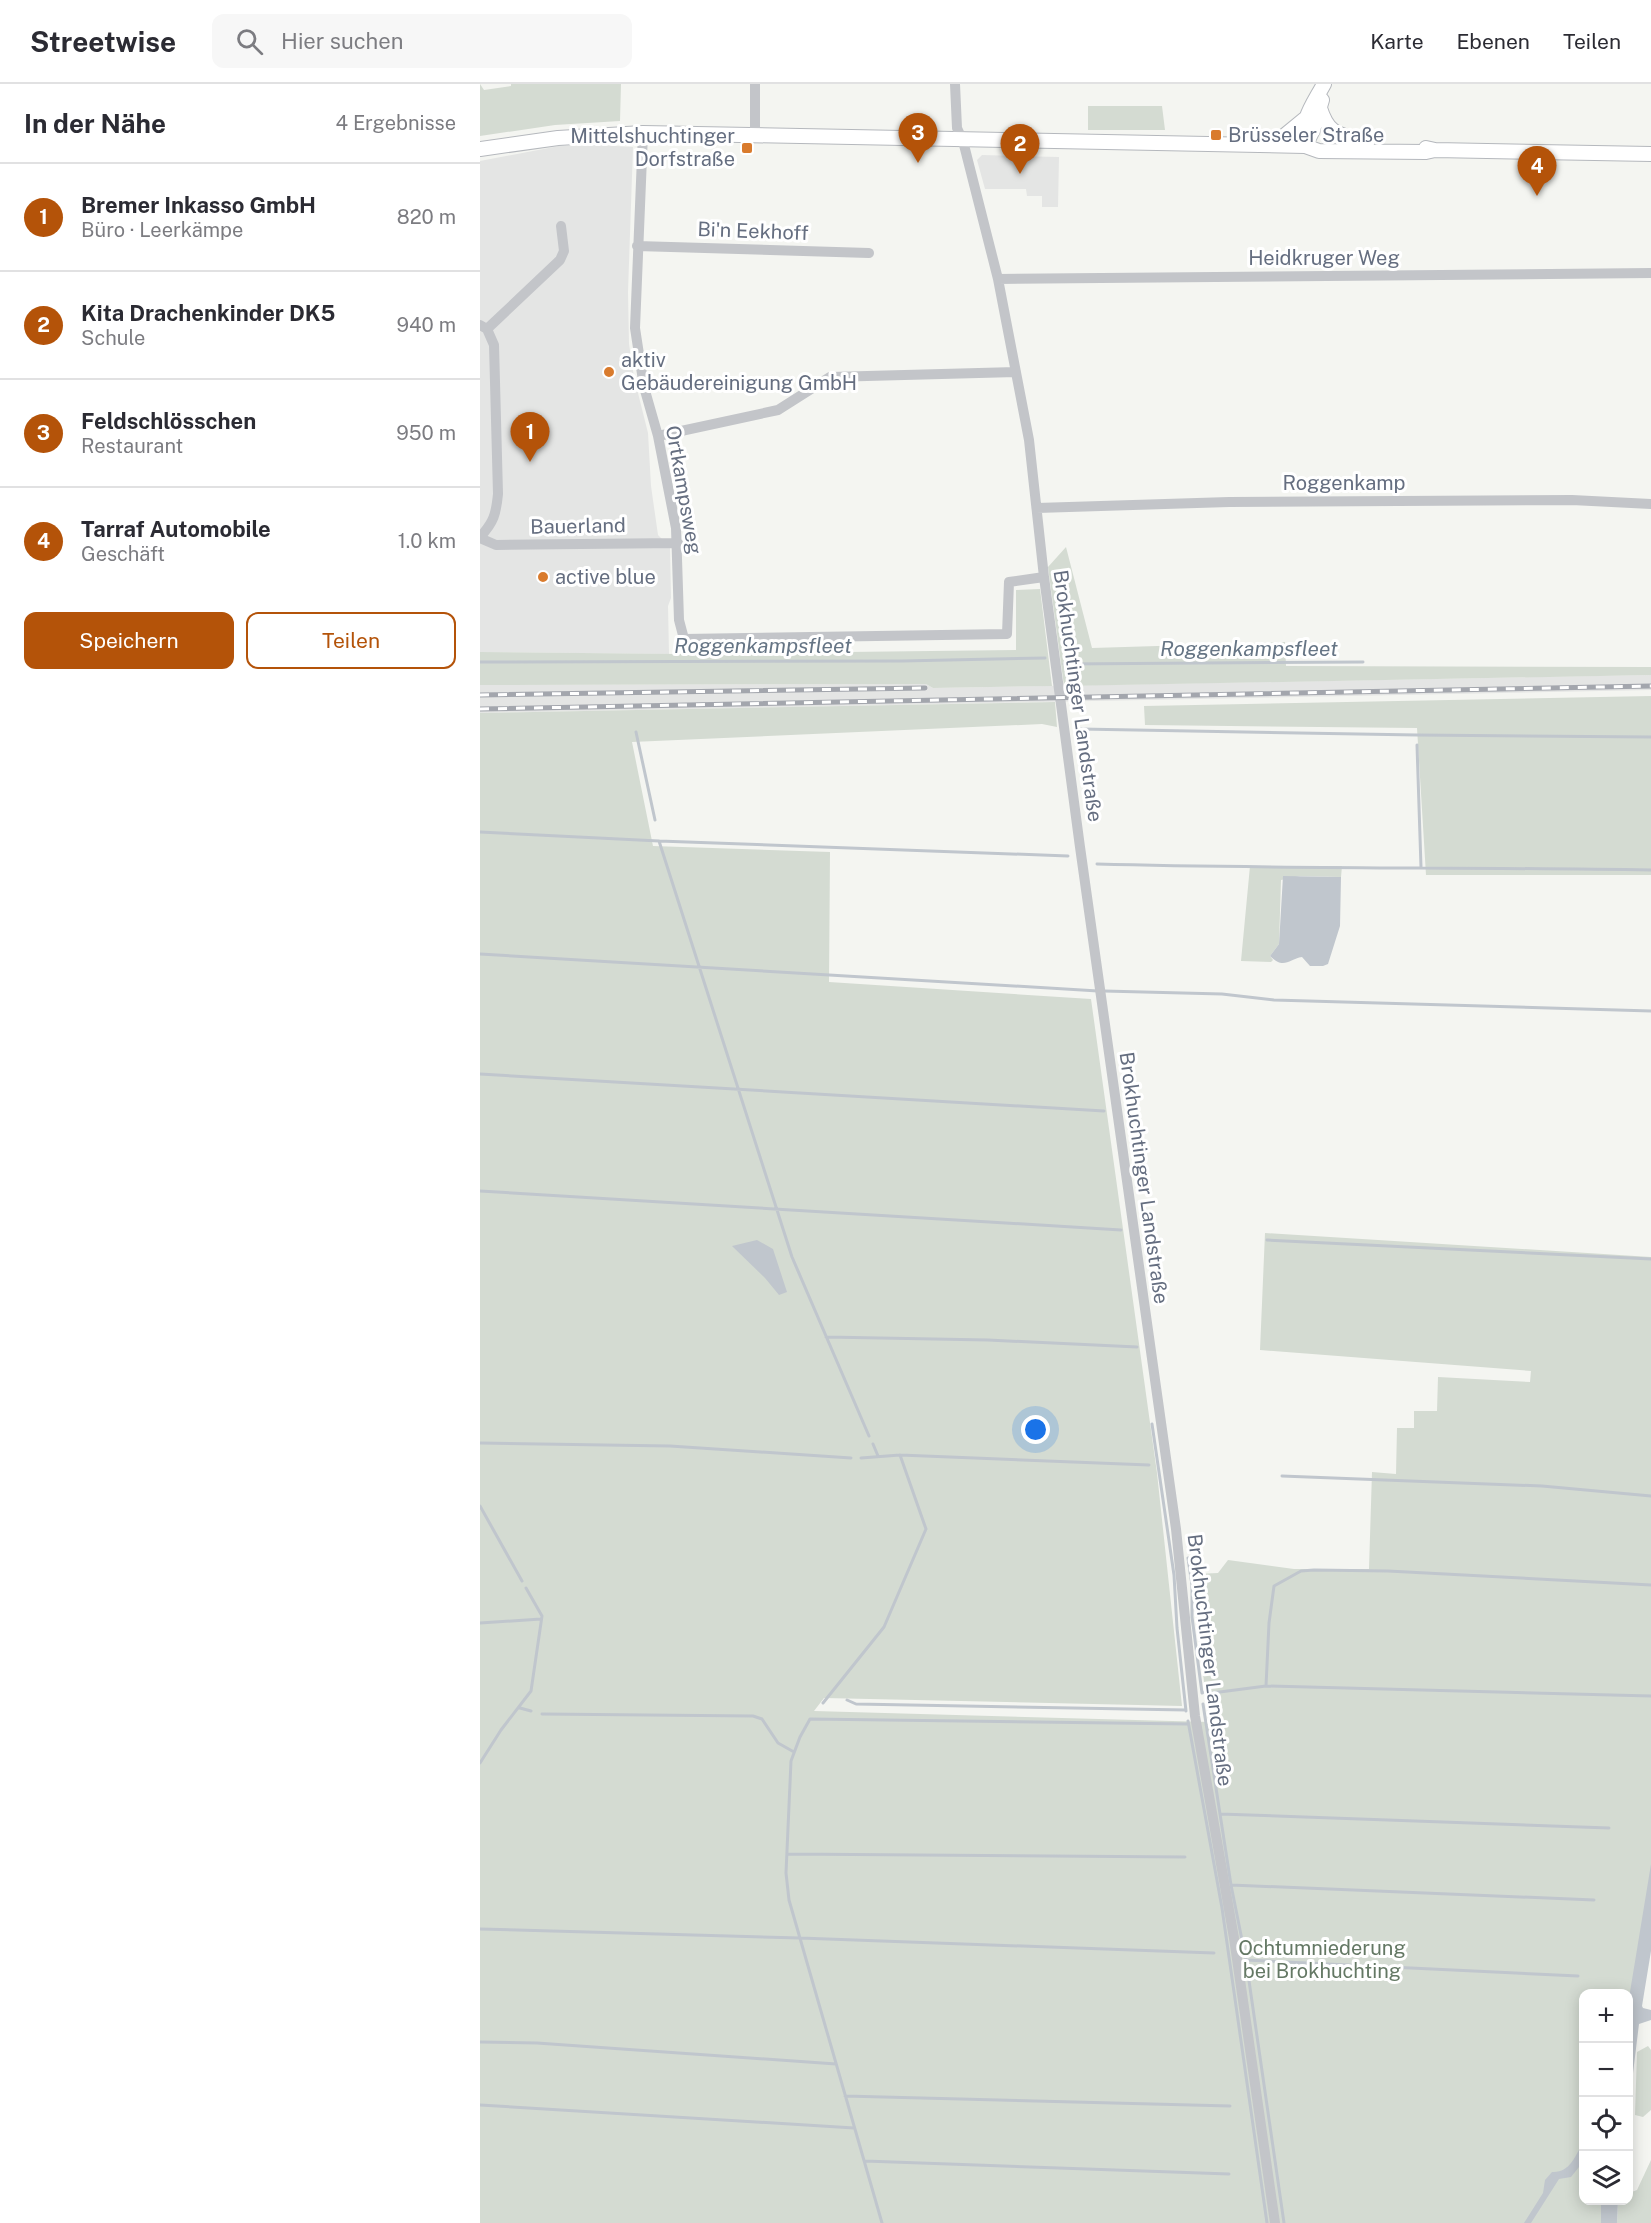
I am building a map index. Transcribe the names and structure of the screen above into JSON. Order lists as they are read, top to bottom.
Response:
{
  "streets": {
    "street": [
      "Bi'n Eekhoff",
      "Heidkruger Weg",
      "Roggenkamp",
      "Ortkampsweg",
      "Bauerland",
      "Brokhuchtinger Landstraße"
    ]
  },
  "crossings": [
    ["Bi'n Eekhoff", "Ortkampsweg"],
    ["Heidkruger Weg", "Brokhuchtinger Landstraße"],
    ["Roggenkamp", "Brokhuchtinger Landstraße"],
    ["Ortkampsweg", "Bauerland"],
    ["Ortkampsweg", "Brokhuchtinger Landstraße"]
  ],
  "water": ["Roggenkampsfleet"],
  "parks": ["Ochtumniederung bei Brokhuchting"],
  "places": {
    "transit": ["Brüsseler Straße", "Mittelshuchtinger Dorfstraße"],
    "other": ["aktiv Gebäudereinigung GmbH", "active blue"]
  },
  "page": {
    "header": "Streetwise",
    "search": "Hier suchen",
    "nav": ["Karte", "Ebenen", "Teilen"],
    "heading": ["In der Nähe", "4 Ergebnisse"],
    "pins": [
      "3",
      "2",
      "4",
      "1"
    ],
    "list": [
      {
        "mark": "1",
        "name": "Bremer Inkasso GmbH",
        "note": "Büro · Leerkämpe",
        "value": "820 m"
      },
      {
        "mark": "2",
        "name": "Kita Drachenkinder DK5",
        "note": "Schule",
        "value": "940 m"
      },
      {
        "mark": "3",
        "name": "Feldschlösschen",
        "note": "Restaurant",
        "value": "950 m"
      },
      {
        "mark": "4",
        "name": "Tarraf Automobile",
        "note": "Geschäft",
        "value": "1.0 km"
      }
    ],
    "buttons": ["Speichern", "Teilen"],
    "map_buttons": ["+", "−"]
  }
}
